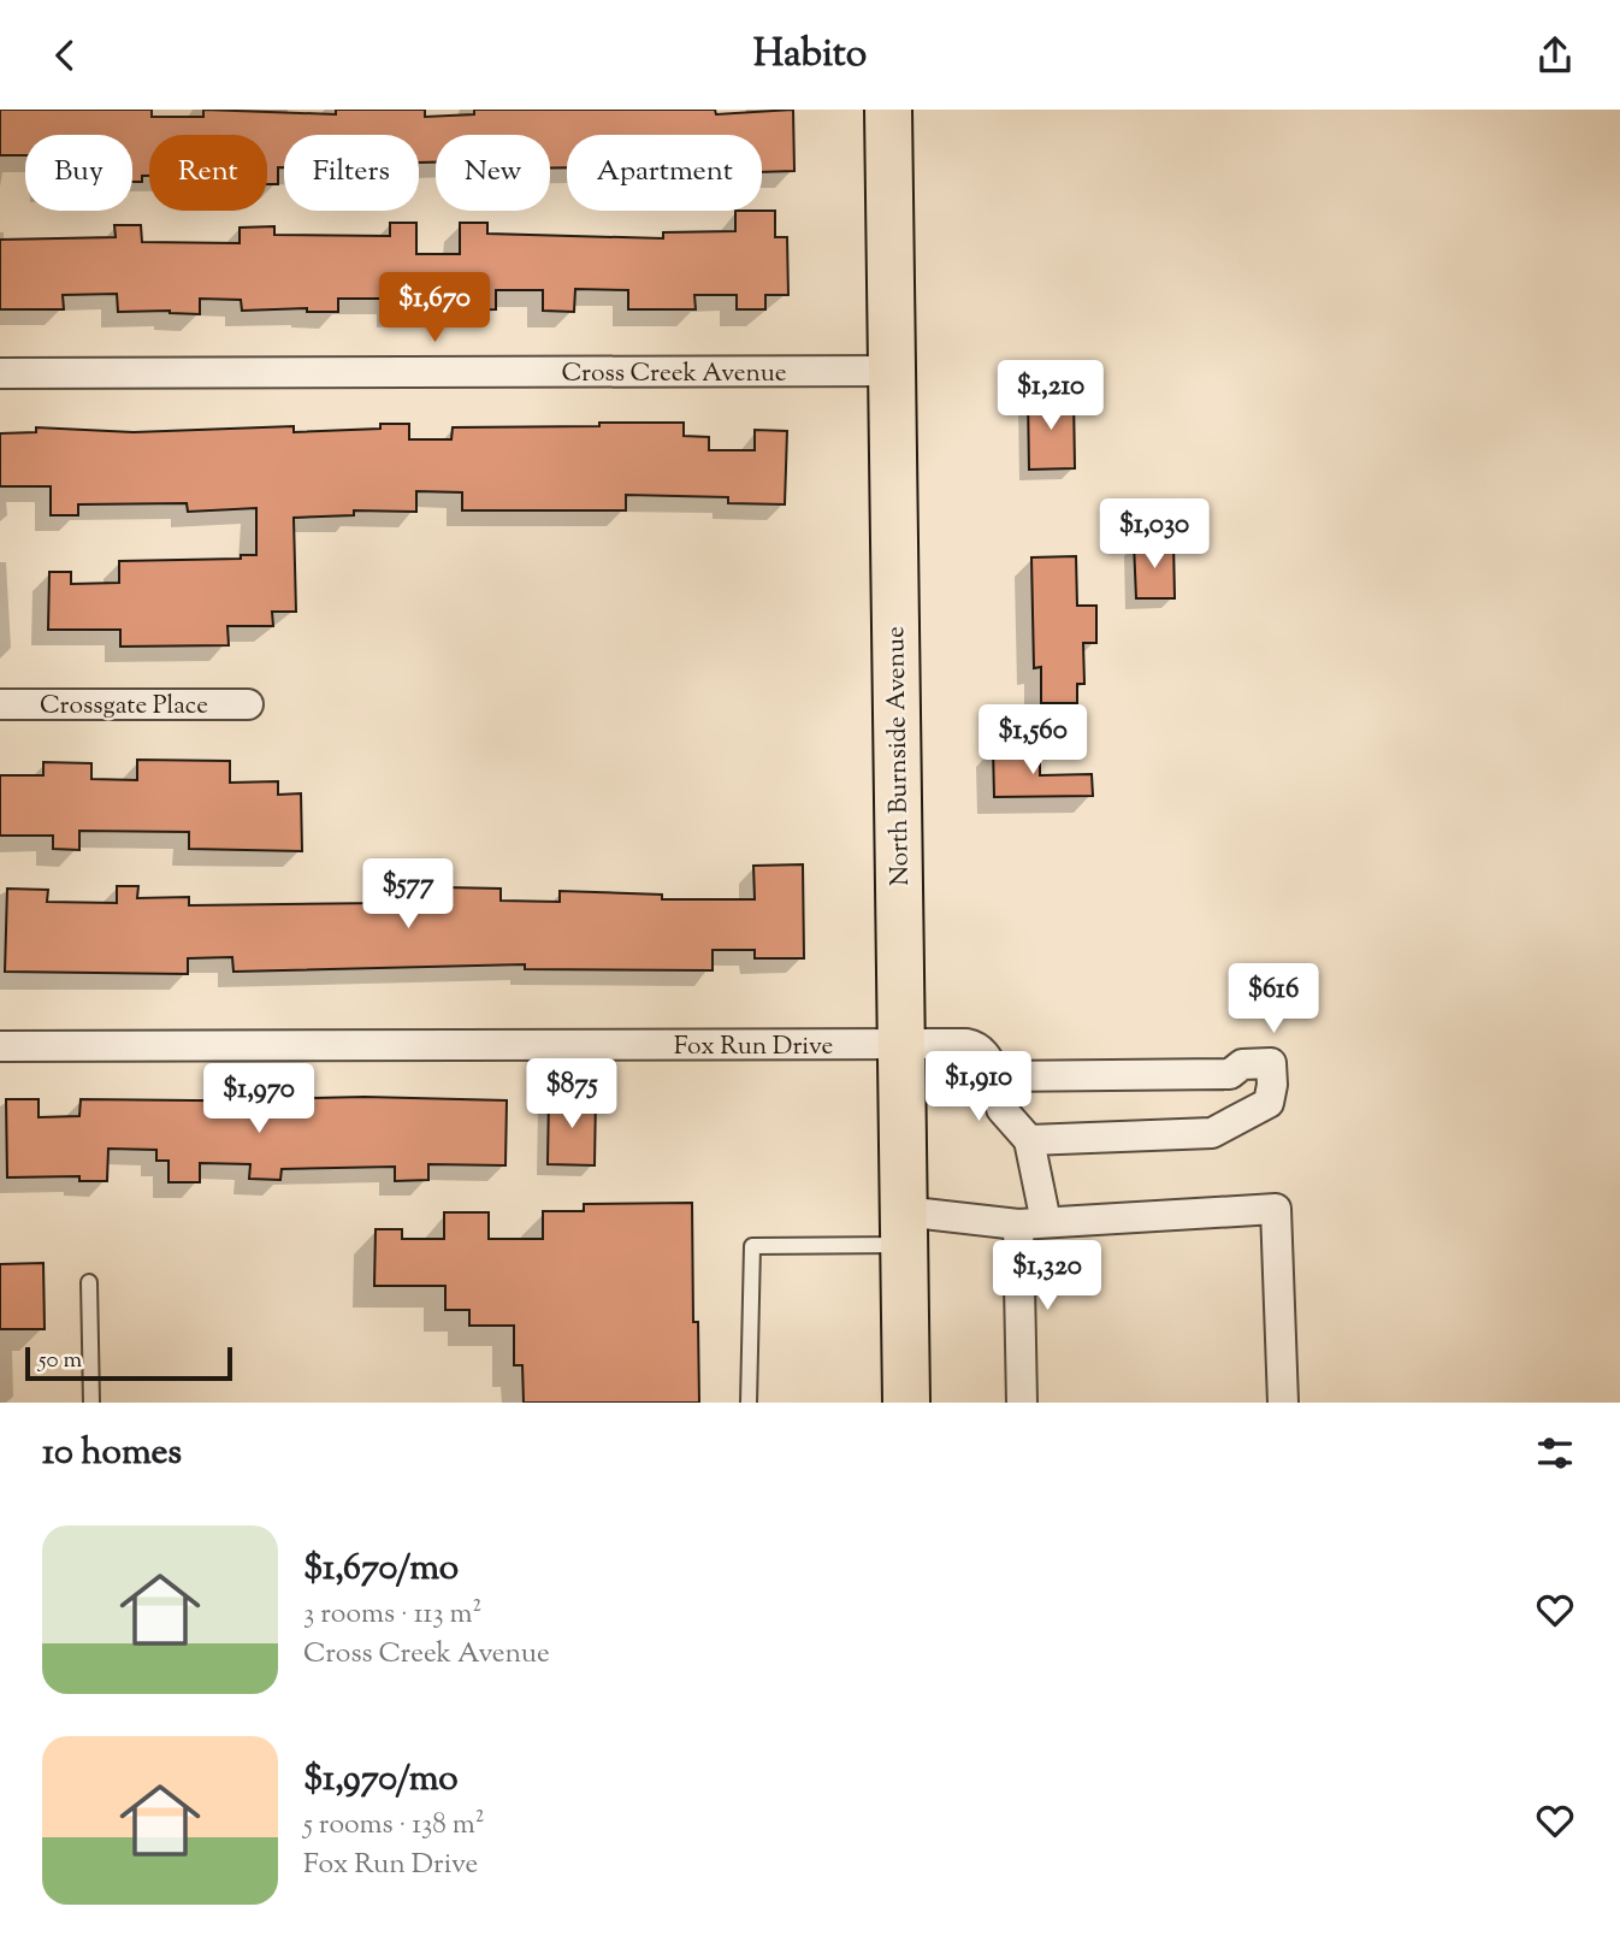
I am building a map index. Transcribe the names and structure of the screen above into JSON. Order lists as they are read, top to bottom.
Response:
{
  "streets": {
    "main road": ["North Burnside Avenue"],
    "street": ["Cross Creek Avenue", "Crossgate Place", "Fox Run Drive"]
  },
  "crossings": [
    ["Cross Creek Avenue", "North Burnside Avenue"],
    ["North Burnside Avenue", "Fox Run Drive"]
  ],
  "scale_bar": "50 m",
  "page": {
    "header": "Habito",
    "chip": [
      "Buy",
      "Rent",
      "Filters",
      "New",
      "Apartment"
    ],
    "price": [
      "$1,670",
      "$1,210",
      "$1,030",
      "$1,560",
      "$577",
      "$616",
      "$1,910",
      "$875",
      "$1,970",
      "$1,320"
    ],
    "scale": "50 m",
    "heading": "10 homes",
    "list": [
      {
        "name": "$1,670/mo",
        "note": "3 rooms · 113 m² · Cross Creek Avenue"
      },
      {
        "name": "$1,970/mo",
        "note": "5 rooms · 138 m² · Fox Run Drive"
      }
    ]
  }
}
